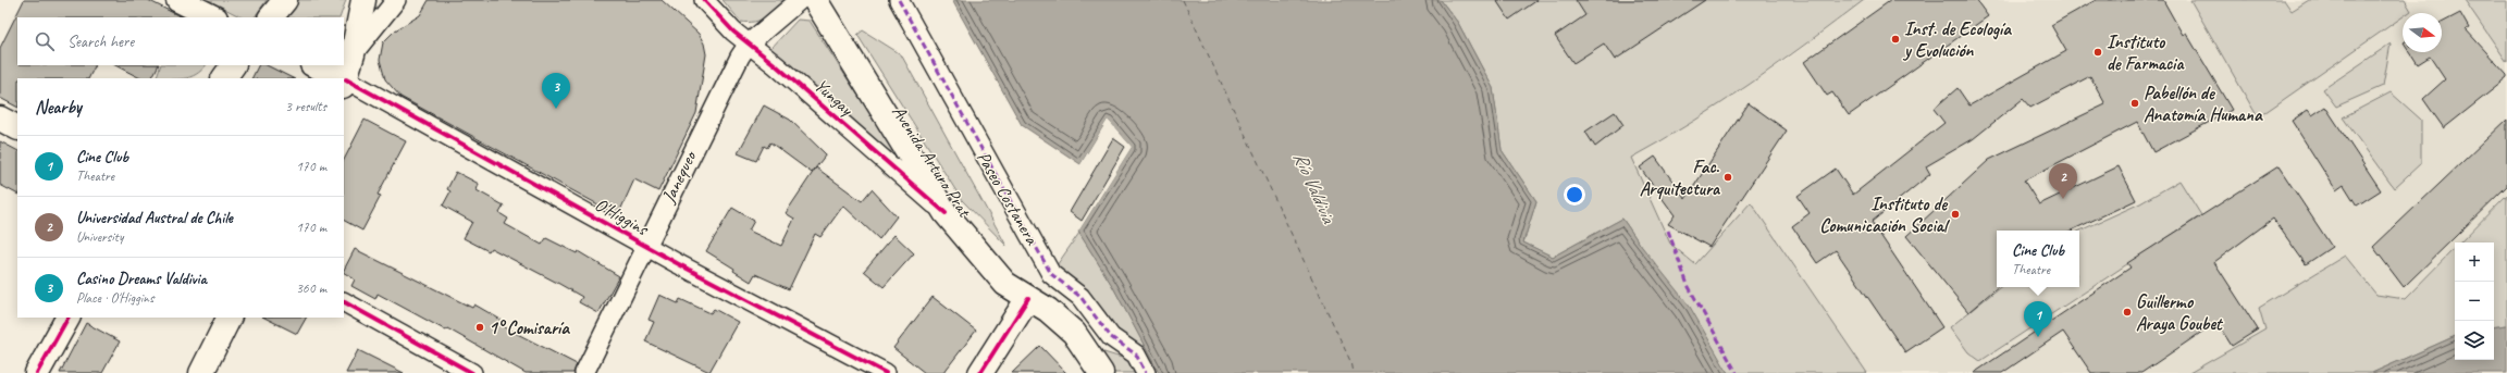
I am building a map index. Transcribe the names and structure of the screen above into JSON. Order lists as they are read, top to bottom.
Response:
{
  "streets": {
    "main road": ["Avenida Arturo Prat"],
    "street": [
      "Yungay",
      "Janequeo",
      "Paseo Costanera",
      "O'Higgins"
    ]
  },
  "crossings": [
    ["Yungay", "Avenida Arturo Prat"],
    ["Yungay", "Janequeo"],
    ["Janequeo", "O'Higgins"]
  ],
  "water": ["Río Valdivia"],
  "places": [
    "Inst. de Ecología y Evolución",
    "Instituto de Farmacia",
    "Pabellón de Anatomía Humana",
    "Fac. Arquitectura",
    "Instituto de Comunicación Social",
    "Guillermo Araya Goubet",
    "1° Comisaría"
  ],
  "north": "right",
  "page": {
    "search": "Search here",
    "pins": ["3", "2", "1"],
    "heading": ["Nearby", "3 results"],
    "list": [
      {
        "mark": "1",
        "name": "Cine Club",
        "note": "Theatre",
        "value": "170 m"
      },
      {
        "mark": "2",
        "name": "Universidad Austral de Chile",
        "note": "University",
        "value": "170 m"
      },
      {
        "mark": "3",
        "name": "Casino Dreams Valdivia",
        "note": "Place · O'Higgins",
        "value": "360 m"
      }
    ],
    "popup": ["Cine Club", "Theatre"],
    "map_buttons": ["+", "−"]
  }
}
